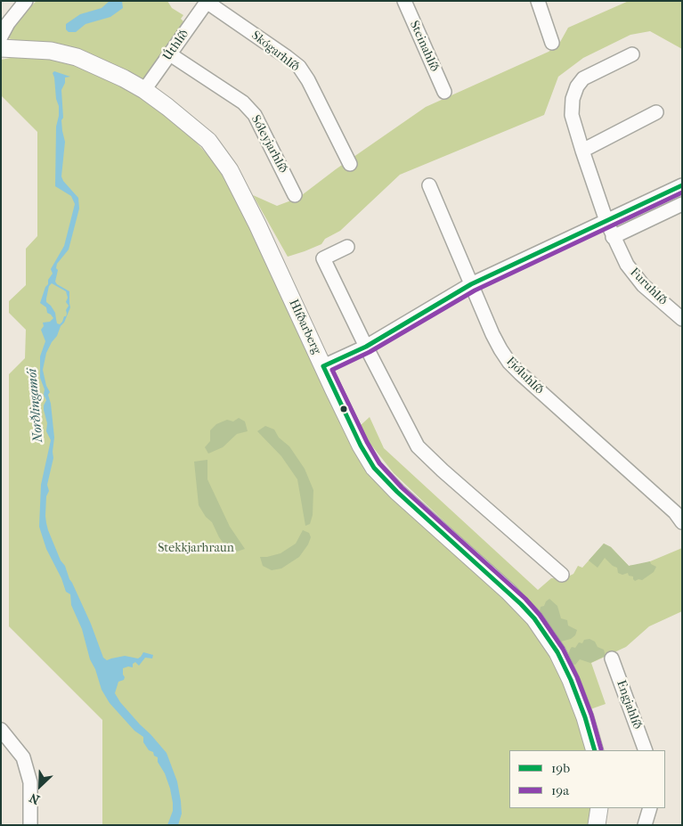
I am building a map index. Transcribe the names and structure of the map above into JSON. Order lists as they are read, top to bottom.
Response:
{
  "streets": {
    "street": [
      "Úthlíð",
      "Steinahlíð",
      "Skógarhlíð",
      "Sóleyjarhlíð",
      "Furuhlíð",
      "Hlíðarberg",
      "Fjóluhlíð",
      "Engjahlíð"
    ]
  },
  "crossings": [
    ["Úthlíð", "Skógarhlíð"],
    ["Úthlíð", "Sóleyjarhlíð"],
    ["Úthlíð", "Hlíðarberg"]
  ],
  "water": ["Norðlingamói"],
  "parks": ["Stekkjarhraun"],
  "lines": ["transit line 19b", "transit line 19a"],
  "legend": ["19b", "19a"],
  "north": "bottom left"
}
